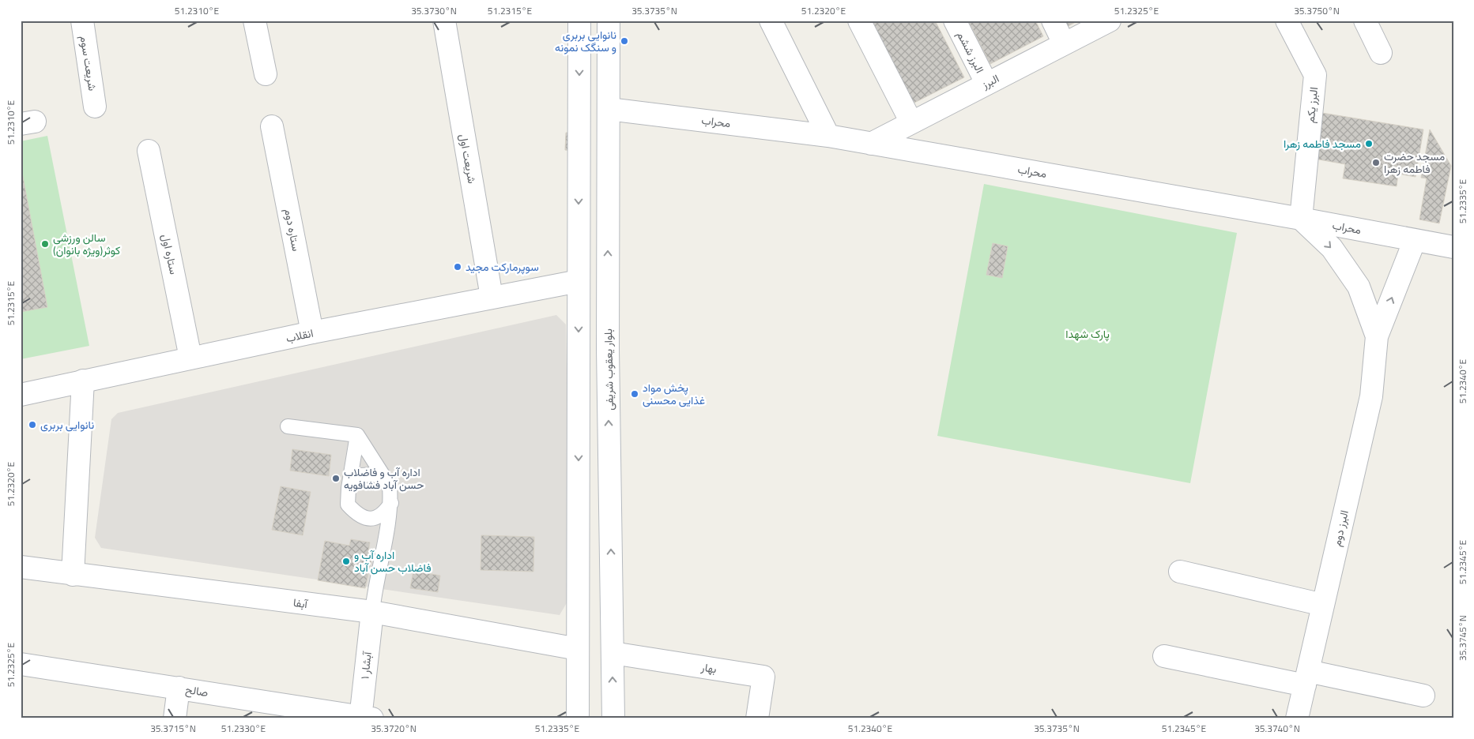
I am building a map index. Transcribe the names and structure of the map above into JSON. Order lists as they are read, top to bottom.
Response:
{
  "streets": {
    "street": [
      "البرز ششم",
      "شریعت سوم",
      "البرز",
      "البرز یکم",
      "محراب",
      "شریعت اول",
      "ستاره دوم",
      "ستاره اول",
      "انقلاب",
      "بلوار یعقوب شریفی",
      "البرز دوم",
      "آبفا",
      "آبشار ۱",
      "بهار",
      "صالح"
    ]
  },
  "crossings": [
    ["البرز ششم", "البرز"],
    ["البرز", "محراب"],
    ["البرز یکم", "محراب"],
    ["محراب", "بلوار یعقوب شریفی"],
    ["شریعت اول", "انقلاب"],
    ["ستاره دوم", "انقلاب"],
    ["ستاره اول", "انقلاب"],
    ["انقلاب", "بلوار یعقوب شریفی"],
    ["بلوار یعقوب شریفی", "بهار"],
    ["آبفا", "آبشار ۱"],
    ["آبشار ۱", "صالح"]
  ],
  "parks": ["پارک شهدا"],
  "places": [
    "نانوایی بربری و سنگک نمونه",
    "مسجد فاطمه زهرا",
    "مسجد حضرت فاطمه زهرا",
    "سالن ورزشی کوثر(ویژه بانوان)",
    "سوپرمارکت مجید",
    "پخش مواد غذایی محسنی",
    "نانوایی بربری",
    "اداره آب و فاضلاب حسن آباد فشافویه",
    "اداره آب و فاضلاب حسن آباد"
  ],
  "coordinates": [
    "51.2310°E",
    "35.3730°N",
    "51.2315°E",
    "35.3735°N",
    "51.2320°E",
    "51.2325°E",
    "35.3750°N",
    "51.2335°E",
    "51.2340°E",
    "51.2345°E",
    "35.3745°N",
    "35.3715°N",
    "51.2330°E",
    "35.3720°N",
    "35.3740°N"
  ]
}
